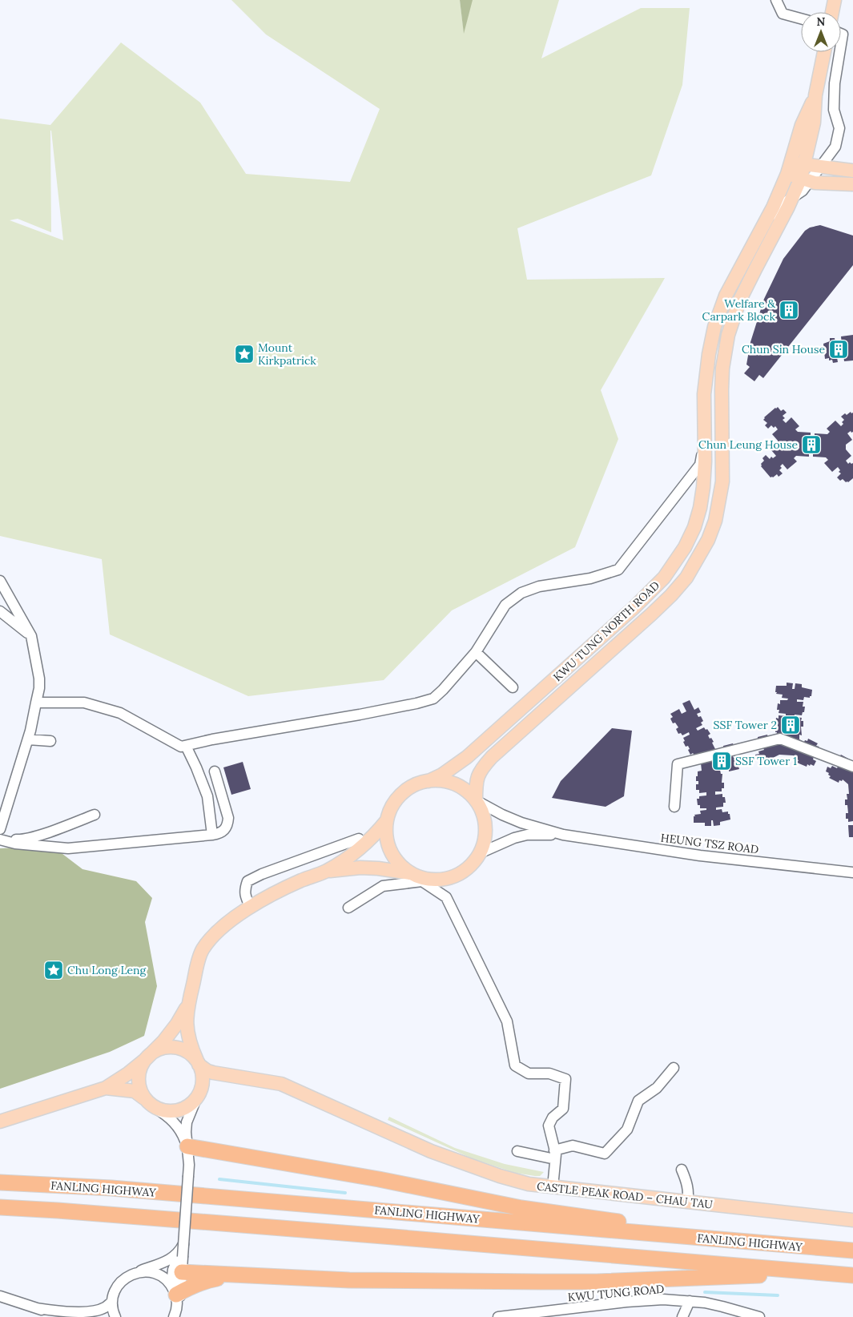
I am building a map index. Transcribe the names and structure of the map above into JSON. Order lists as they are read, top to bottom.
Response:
{
  "streets": {
    "highway": ["FANLING HIGHWAY"],
    "main road": ["KWU TUNG NORTH ROAD", "CASTLE PEAK ROAD – CHAU TAU"],
    "street": ["HEUNG TSZ ROAD", "KWU TUNG ROAD"]
  },
  "crossings": [
    ["KWU TUNG NORTH ROAD", "HEUNG TSZ ROAD"]
  ],
  "places": {
    "building": [
      "Welfare & Carpark Block",
      "Chun Sin House",
      "Chun Leung House",
      "SSF Tower 2",
      "SSF Tower 1"
    ],
    "place": ["Mount Kirkpatrick", "Chu Long Leng"]
  },
  "north": "top"
}
